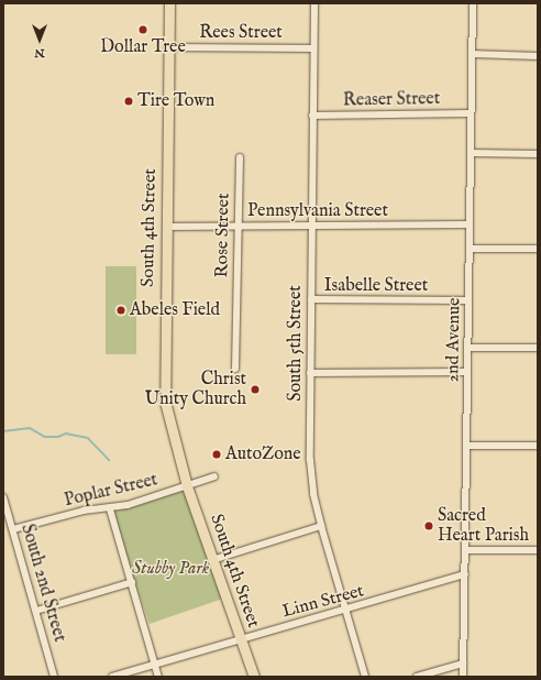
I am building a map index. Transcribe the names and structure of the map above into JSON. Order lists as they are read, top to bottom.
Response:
{
  "streets": {
    "highway": ["South 4th Street"],
    "street": [
      "Rees Street",
      "Reaser Street",
      "Pennsylvania Street",
      "Rose Street",
      "Isabelle Street",
      "2nd Avenue",
      "South 5th Street",
      "Poplar Street",
      "South 2nd Street",
      "Linn Street"
    ]
  },
  "crossings": [
    ["Rees Street", "South 4th Street"],
    ["Rees Street", "South 5th Street"],
    ["Reaser Street", "2nd Avenue"],
    ["Reaser Street", "South 5th Street"],
    ["Pennsylvania Street", "South 4th Street"],
    ["Pennsylvania Street", "Rose Street"],
    ["Pennsylvania Street", "2nd Avenue"],
    ["Pennsylvania Street", "South 5th Street"],
    ["South 4th Street", "Poplar Street"],
    ["South 4th Street", "Linn Street"],
    ["Isabelle Street", "2nd Avenue"],
    ["Isabelle Street", "South 5th Street"],
    ["2nd Avenue", "Linn Street"],
    ["South 5th Street", "Linn Street"],
    ["Poplar Street", "South 2nd Street"]
  ],
  "parks": ["Stubby Park"],
  "places": [
    "Dollar Tree",
    "Tire Town",
    "Abeles Field",
    "Christ Unity Church",
    "AutoZone",
    "Sacred Heart Parish"
  ],
  "north": "bottom"
}
